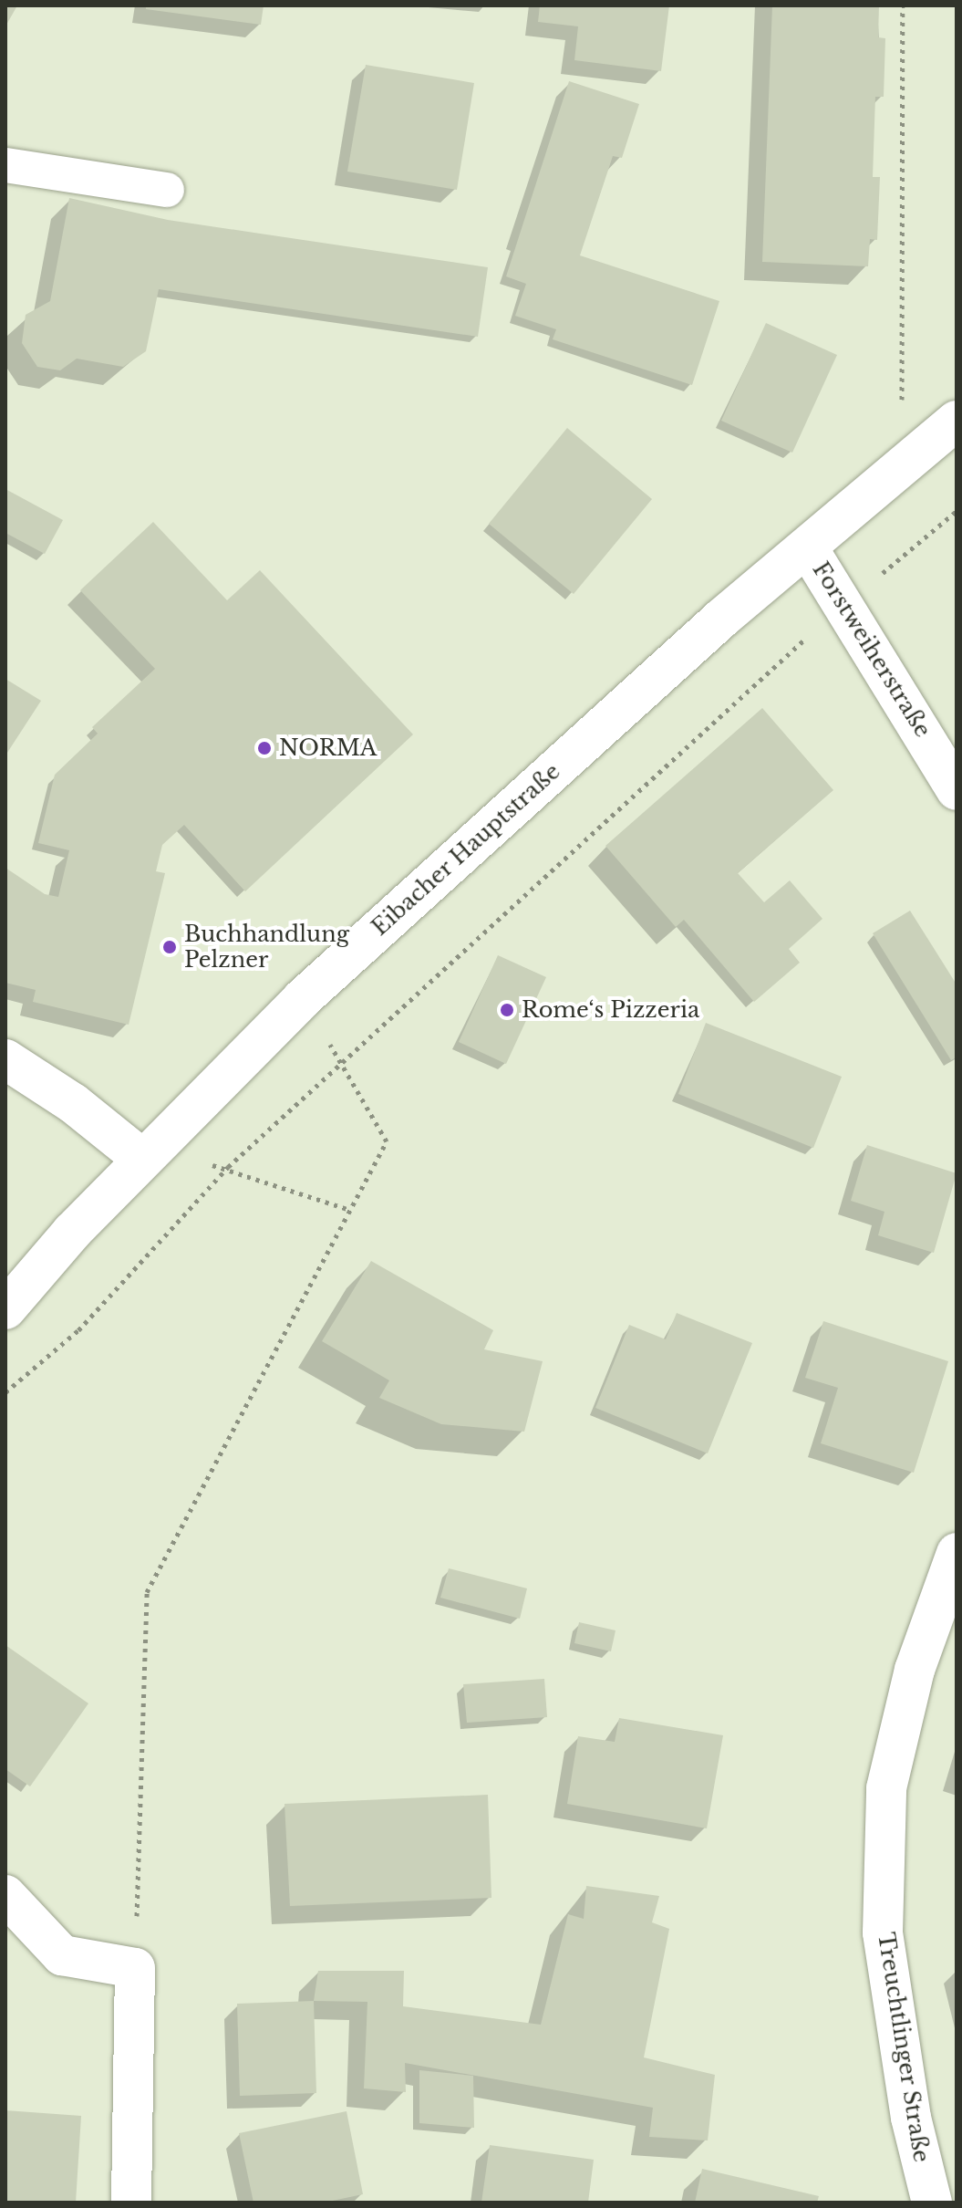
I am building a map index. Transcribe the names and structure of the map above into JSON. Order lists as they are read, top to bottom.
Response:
{
  "streets": {
    "street": ["Forstweiherstraße", "Eibacher Hauptstraße", "Treuchtlinger Straße"]
  },
  "crossings": [
    ["Forstweiherstraße", "Eibacher Hauptstraße"]
  ],
  "places": ["NORMA", "Buchhandlung Pelzner", "Rome‘s Pizzeria"]
}
